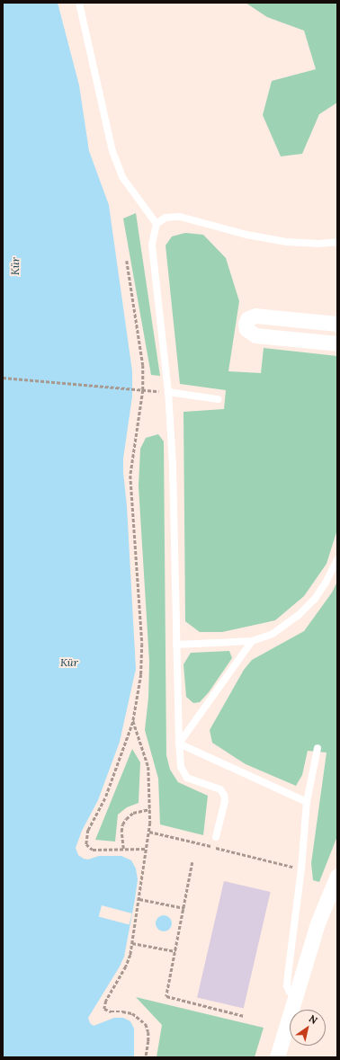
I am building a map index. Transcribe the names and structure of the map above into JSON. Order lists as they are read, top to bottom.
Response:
{
  "water": ["Kür"],
  "north": "top right"
}
